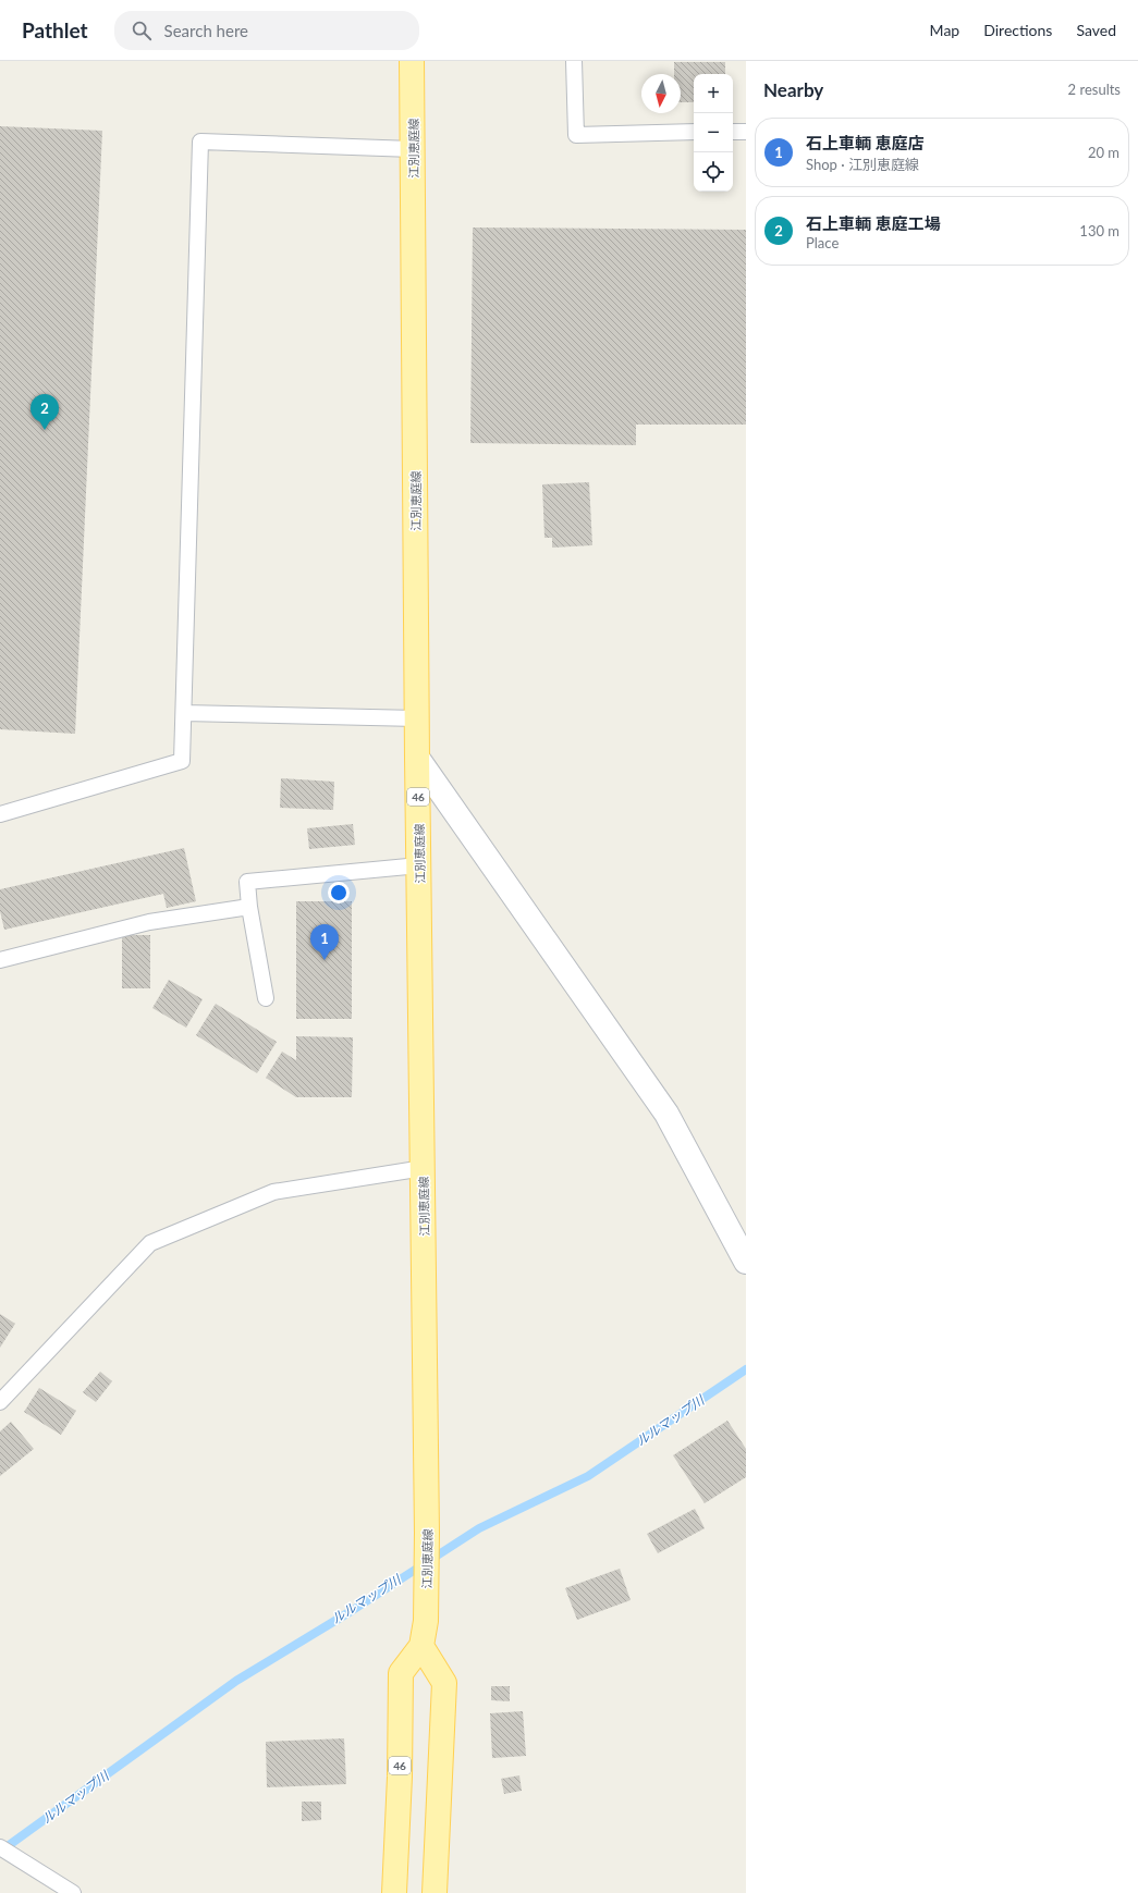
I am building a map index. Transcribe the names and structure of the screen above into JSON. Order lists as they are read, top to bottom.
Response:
{
  "streets": {
    "main road": ["江別恵庭線", "46"]
  },
  "water": ["ルルマップ川"],
  "north": "bottom",
  "page": {
    "header": "Pathlet",
    "search": "Search here",
    "nav": ["Map", "Directions", "Saved"],
    "heading": ["Nearby", "2 results"],
    "map_buttons": ["+", "−"],
    "list": [
      {
        "mark": "1",
        "name": "石上車輌 恵庭店",
        "note": "Shop · 江別恵庭線",
        "value": "20 m"
      },
      {
        "mark": "2",
        "name": "石上車輌 恵庭工場",
        "note": "Place",
        "value": "130 m"
      }
    ],
    "pins": ["2", "1"]
  }
}
